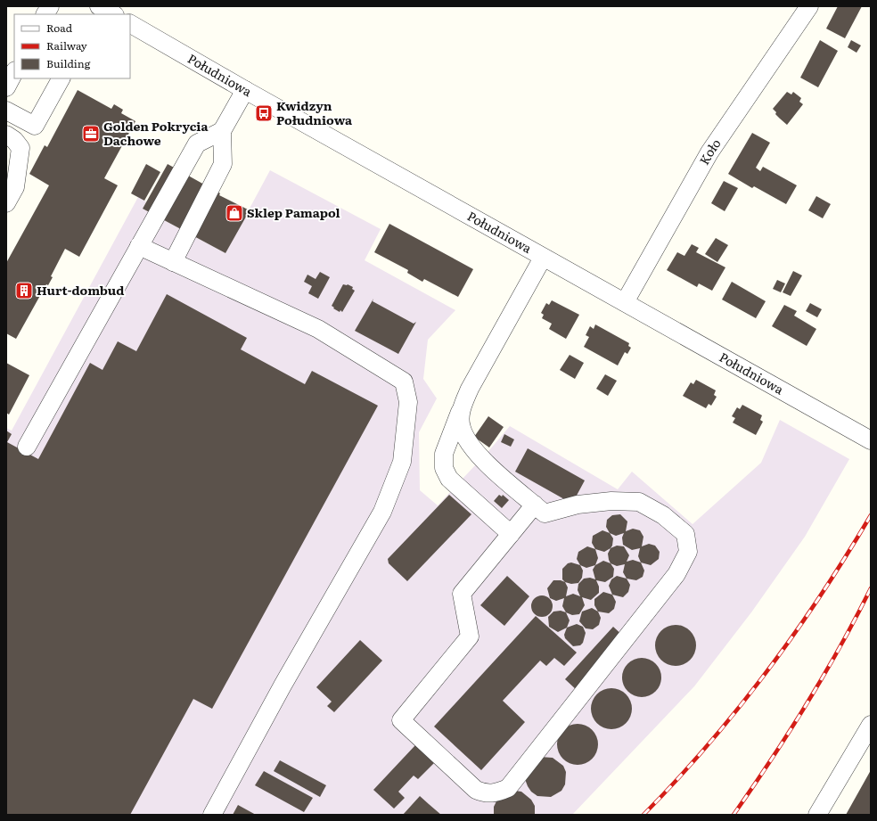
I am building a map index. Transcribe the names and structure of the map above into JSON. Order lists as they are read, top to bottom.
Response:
{
  "streets": {
    "street": ["Południowa", "Koło"]
  },
  "crossings": [
    ["Południowa", "Koło"]
  ],
  "places": {
    "bus stop": ["Kwidzyn Południowa"],
    "office": ["Golden Pokrycia Dachowe"],
    "shop": ["Sklep Pamapol"],
    "building": ["Hurt-dombud"]
  },
  "legend": ["Road", "Railway", "Building"]
}
